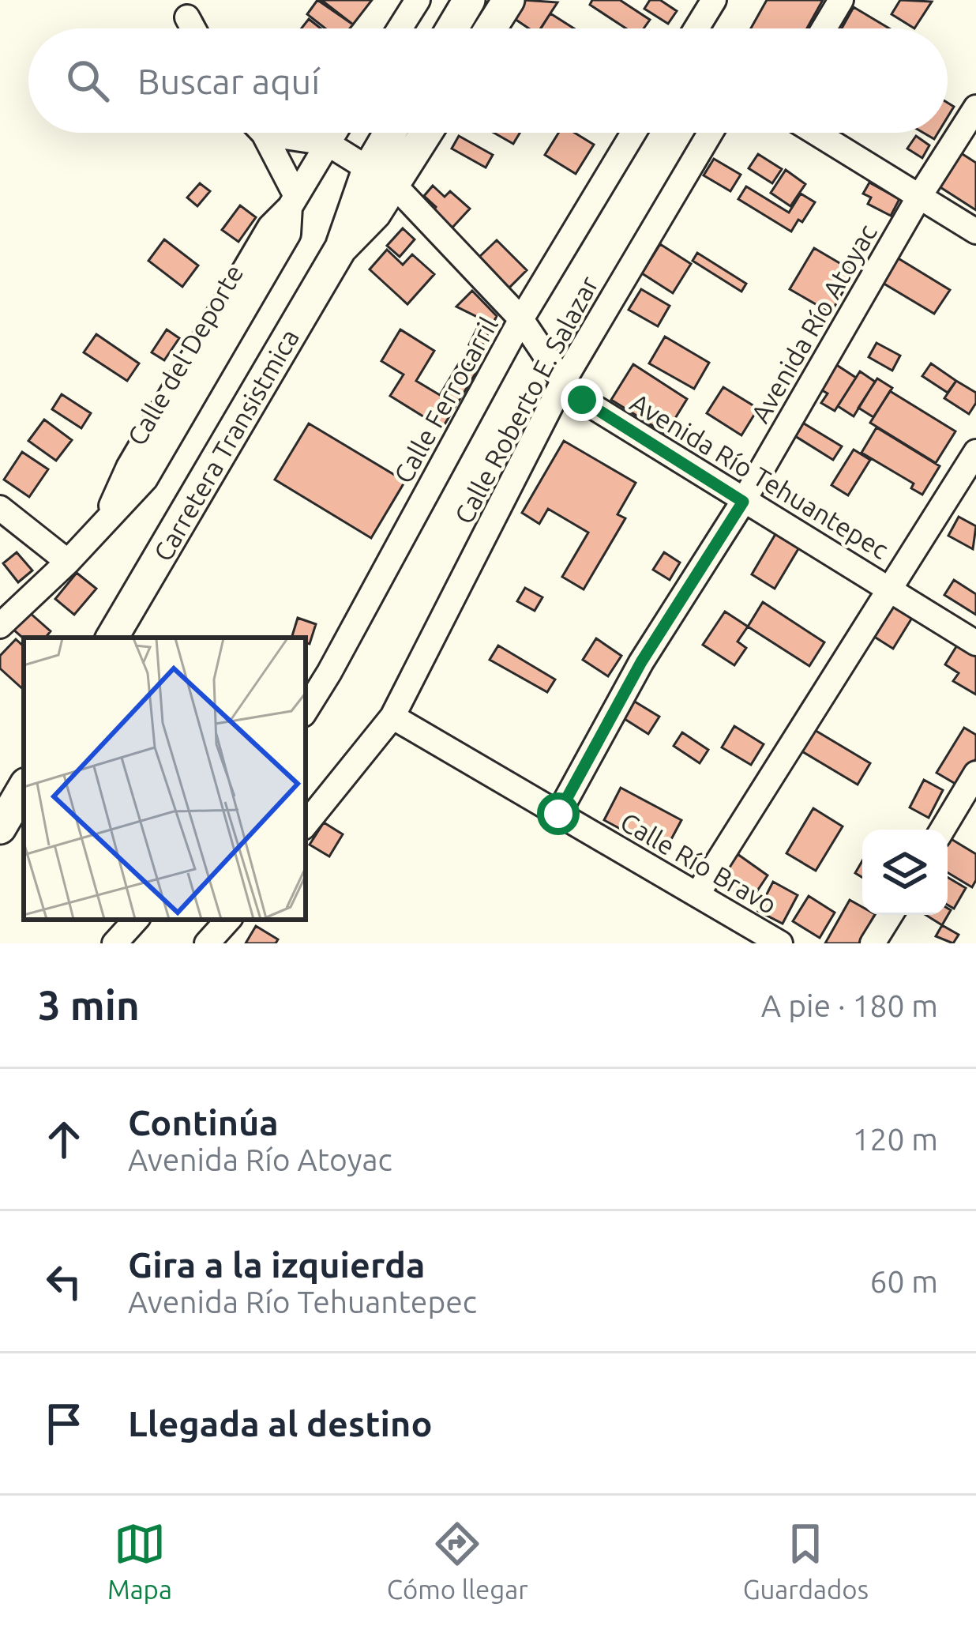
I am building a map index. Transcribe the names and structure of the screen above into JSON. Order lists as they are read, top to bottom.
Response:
{
  "streets": {
    "main road": ["Carretera Transistmica"],
    "street": [
      "Avenida Río Atoyac",
      "Calle del Deporte",
      "Calle Ferrocarril",
      "Calle Roberto E. Salazar",
      "Avenida Río Tehuantepec",
      "Calle Río Bravo"
    ]
  },
  "crossings": [
    ["Avenida Río Atoyac", "Avenida Río Tehuantepec"],
    ["Avenida Río Atoyac", "Calle Río Bravo"],
    ["Calle del Deporte", "Avenida Río Tehuantepec"],
    ["Calle Ferrocarril", "Avenida Río Tehuantepec"],
    ["Calle Roberto E. Salazar", "Avenida Río Tehuantepec"],
    ["Calle Roberto E. Salazar", "Calle Río Bravo"],
    ["Carretera Transistmica", "Avenida Río Tehuantepec"]
  ],
  "page": {
    "search": "Buscar aquí",
    "heading": ["3 min", "A pie · 180 m"],
    "list": [
      ["Continúa", "Avenida Río Atoyac", "120 m"],
      ["Gira a la izquierda", "Avenida Río Tehuantepec", "60 m"],
      "Llegada al destino"
    ],
    "nav": ["Mapa", "Cómo llegar", "Guardados"]
  }
}
